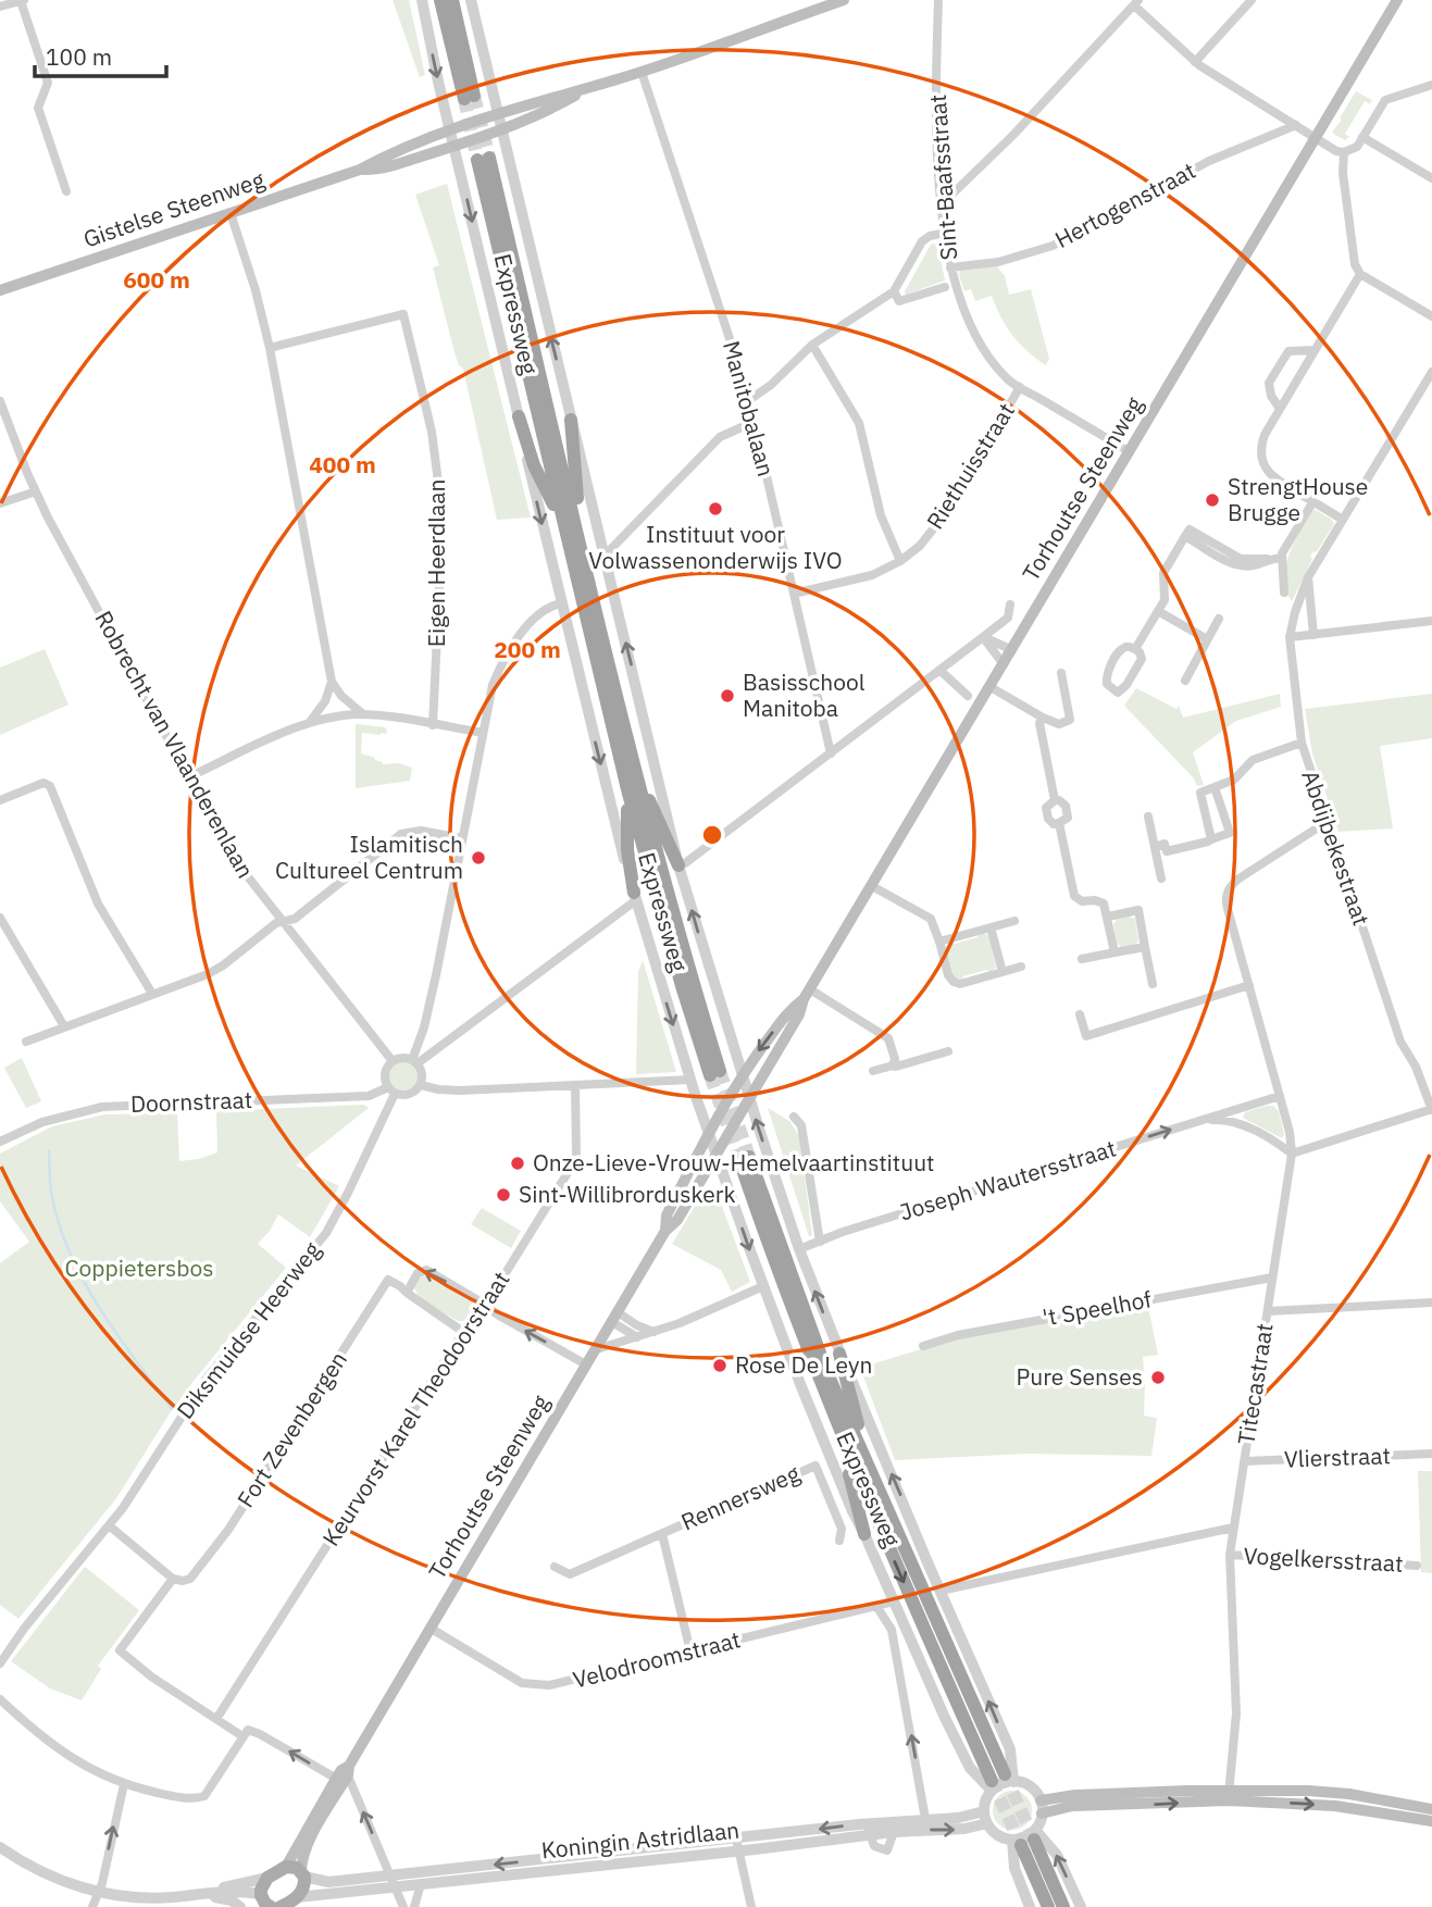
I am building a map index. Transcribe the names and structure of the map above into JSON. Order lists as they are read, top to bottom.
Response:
{
  "streets": {
    "highway": ["Expressweg"],
    "main road": ["Gistelse Steenweg", "Torhoutse Steenweg"],
    "street": [
      "Sint-Baafsstraat",
      "Hertogenstraat",
      "Manitobalaan",
      "Riethuisstraat",
      "Eigen Heerdlaan",
      "Robrecht van Vlaanderenlaan",
      "Abdijbekestraat",
      "Doornstraat",
      "Joseph Wautersstraat",
      "'t Speelhof",
      "Diksmuidse Heerweg",
      "Titecastraat",
      "Keurvorst Karel Theodoorstraat",
      "Fort Zevenbergen",
      "Vlierstraat",
      "Rennersweg",
      "Vogelkersstraat",
      "Velodroomstraat",
      "Koningin Astridlaan"
    ]
  },
  "crossings": [
    ["Sint-Baafsstraat", "Hertogenstraat"],
    ["Sint-Baafsstraat", "Riethuisstraat"],
    ["Sint-Baafsstraat", "Torhoutse Steenweg"],
    ["Gistelse Steenweg", "Expressweg"],
    ["Gistelse Steenweg", "Manitobalaan"],
    ["Expressweg", "Torhoutse Steenweg"],
    ["Expressweg", "Joseph Wautersstraat"],
    ["Expressweg", "Velodroomstraat"],
    ["Expressweg", "Koningin Astridlaan"],
    ["Manitobalaan", "Riethuisstraat"],
    ["Torhoutse Steenweg", "Velodroomstraat"],
    ["Torhoutse Steenweg", "Koningin Astridlaan"],
    ["Robrecht van Vlaanderenlaan", "Doornstraat"],
    ["Robrecht van Vlaanderenlaan", "Diksmuidse Heerweg"],
    ["Abdijbekestraat", "Titecastraat"],
    ["Doornstraat", "Diksmuidse Heerweg"],
    ["Joseph Wautersstraat", "Titecastraat"],
    ["'t Speelhof", "Titecastraat"],
    ["Titecastraat", "Vlierstraat"],
    ["Titecastraat", "Vogelkersstraat"],
    ["Keurvorst Karel Theodoorstraat", "Fort Zevenbergen"],
    ["Rennersweg", "Velodroomstraat"]
  ],
  "one_way": ["Joseph Wautersstraat"],
  "parks": ["Coppietersbos"],
  "places": [
    "StrengtHouse Brugge",
    "Instituut voor Volwassenonderwijs IVO",
    "Basisschool Manitoba",
    "Islamitisch Cultureel Centrum",
    "Onze-Lieve-Vrouw-Hemelvaartinstituut",
    "Sint-Willibrorduskerk",
    "Rose De Leyn",
    "Pure Senses"
  ],
  "scale_bar": "100 m",
  "rings": ["600 m", "400 m", "200 m"]
}
